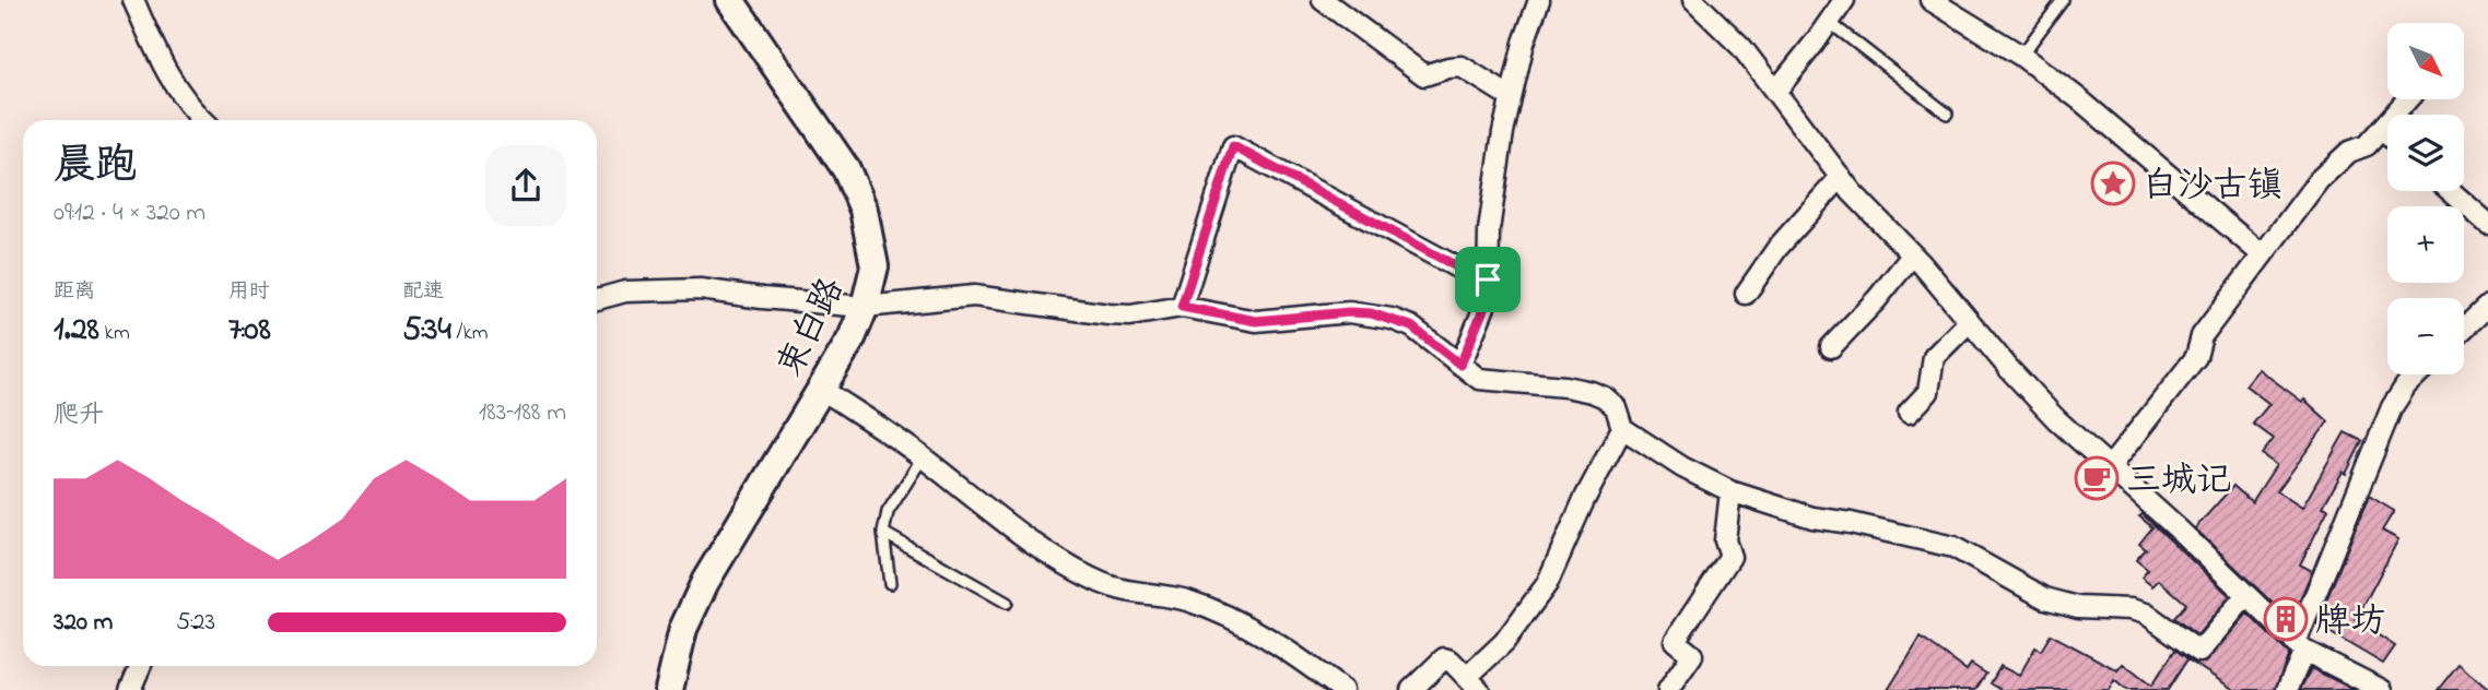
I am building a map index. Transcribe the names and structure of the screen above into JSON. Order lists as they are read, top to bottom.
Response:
{
  "streets": {
    "main road": ["束白路"]
  },
  "places": {
    "place": ["白沙古镇"],
    "cafe": ["三城记"],
    "building": ["牌坊"]
  },
  "north": "bottom right",
  "page": {
    "map_buttons": ["+", "−"],
    "heading": ["晨跑", "09:12 · 4 × 320 m"],
    "stats": [
      ["距离", "1.28 km"],
      ["用时", "7:08"],
      ["配速", "5:34 /km"]
    ],
    "chart": ["爬升", "183–188 m"],
    "list": [
      {
        "name": "320 m",
        "note": "5:23"
      }
    ]
  }
}
